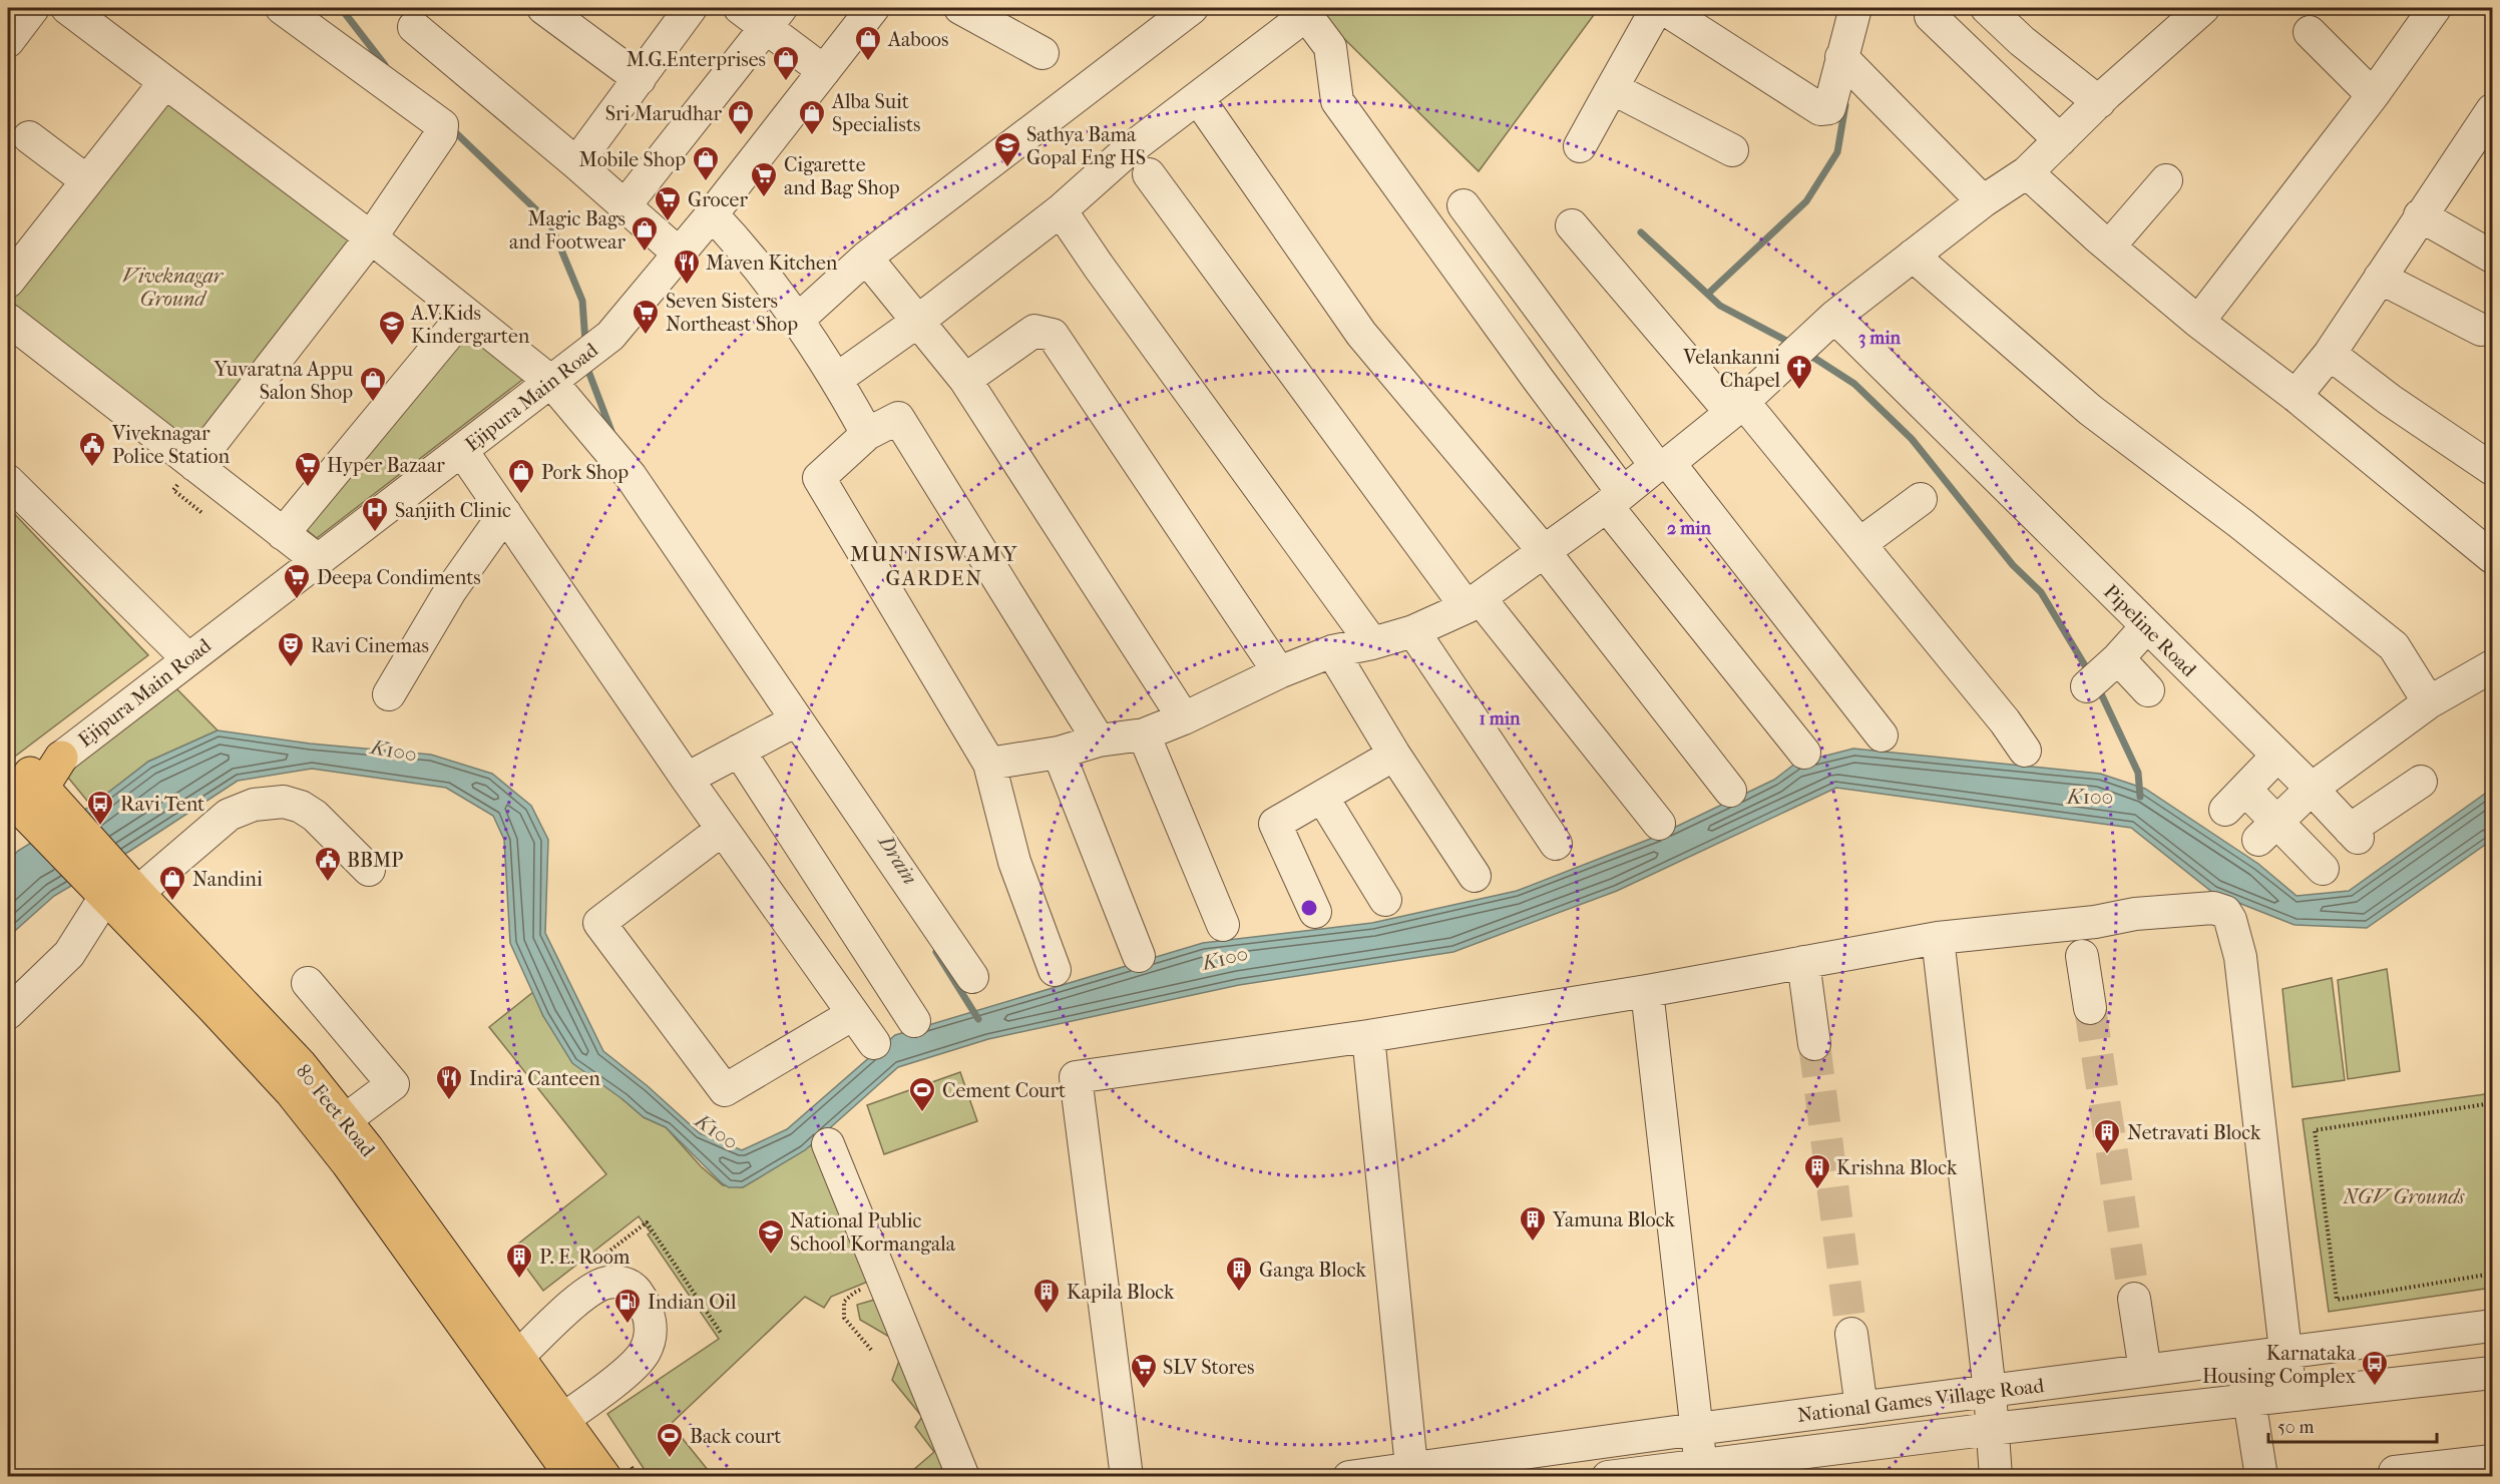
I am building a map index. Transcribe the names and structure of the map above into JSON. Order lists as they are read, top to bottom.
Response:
{
  "streets": {
    "main road": ["Ejipura Main Road", "80 Feet Road"],
    "street": ["Pipeline Road", "National Games Village Road"]
  },
  "crossings": [
    ["Ejipura Main Road", "80 Feet Road"]
  ],
  "districts": ["MUNNISWAMY GARDEN"],
  "water": ["K100", "Drain"],
  "parks": ["Viveknagar Ground", "NGV Grounds"],
  "places": {
    "shop": [
      "Aaboos",
      "M.G.Enterprises",
      "Sri Marudhar",
      "Alba Suit Specialists",
      "Mobile Shop",
      "Magic Bags and Footwear",
      "Yuvaratna Appu Salon Shop",
      "Pork Shop",
      "Nandini"
    ],
    "school or university": ["Sathya Bama Gopal Eng HS", "A.V.Kids Kindergarten", "National Public School Kormangala"],
    "supermarket": [
      "Cigarette and Bag Shop",
      "Grocer",
      "Seven Sisters Northeast Shop",
      "Hyper Bazaar",
      "Deepa Condiments",
      "SLV Stores"
    ],
    "restaurant": ["Maven Kitchen", "Indira Canteen"],
    "church": ["Velankanni Chapel"],
    "public building": ["Viveknagar Police Station", "BBMP"],
    "hospital": ["Sanjith Clinic"],
    "theatre": ["Ravi Cinemas"],
    "bus stop": ["Ravi Tent", "Karnataka Housing Complex"],
    "sports": ["Cement Court", "Back court"],
    "building": [
      "Netravati Block",
      "Krishna Block",
      "Yamuna Block",
      "P. E. Room",
      "Ganga Block",
      "Kapila Block"
    ],
    "fuel station": ["Indian Oil"]
  },
  "scale_bar": "50 m",
  "rings": ["3 min", "2 min", "1 min"]
}
